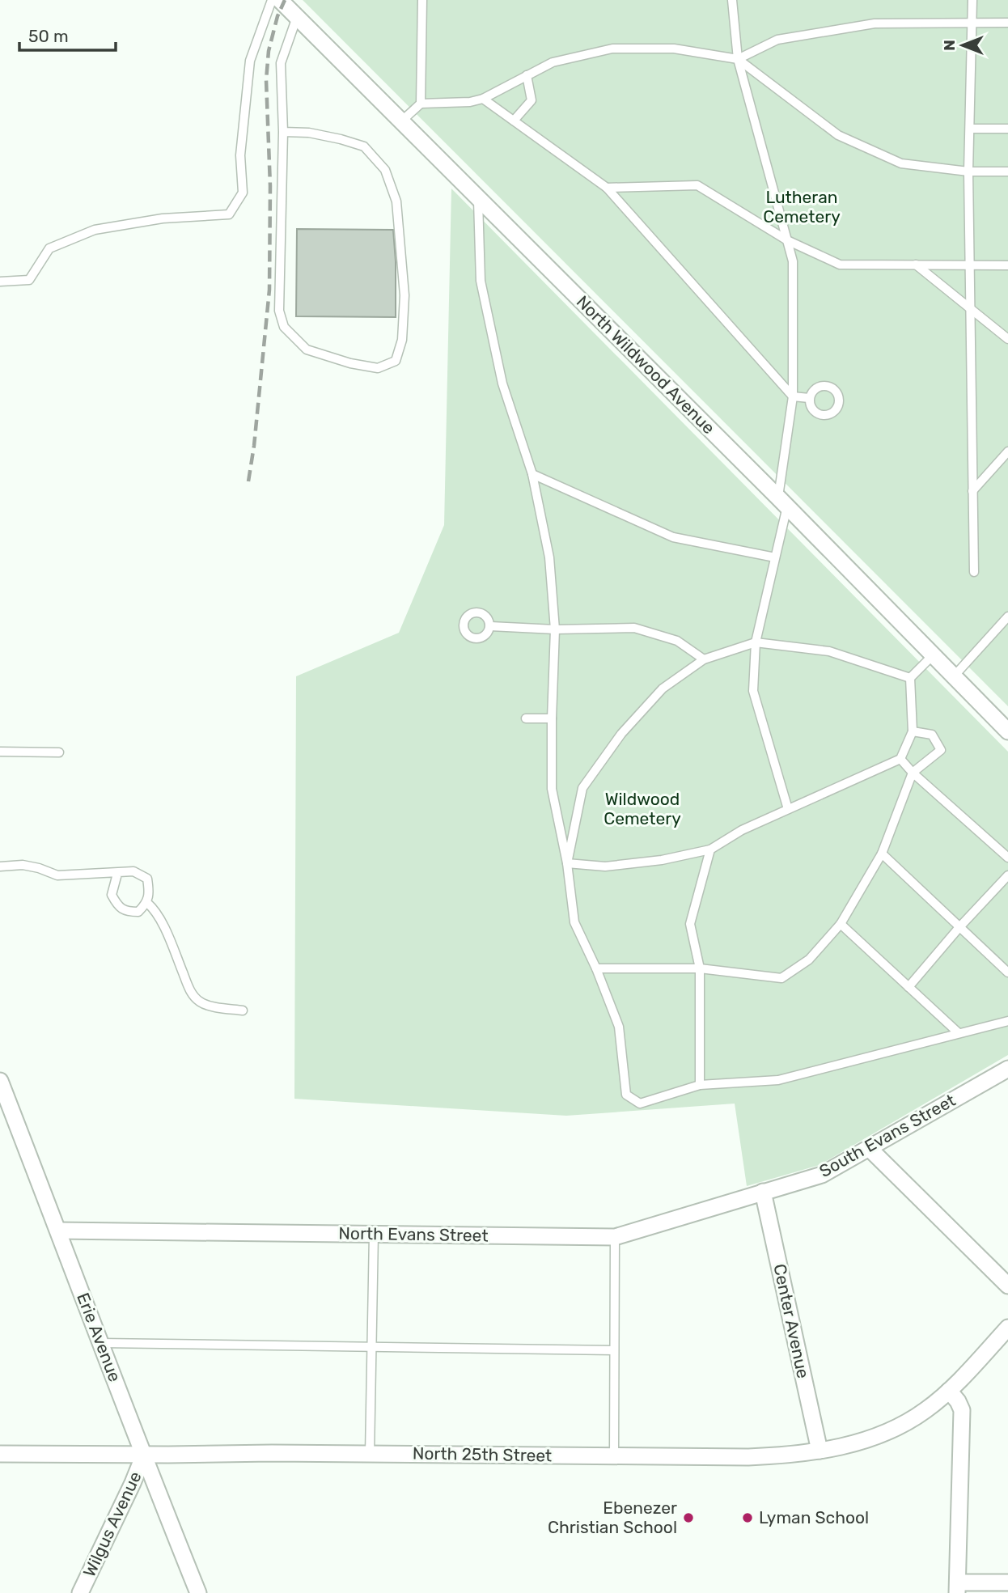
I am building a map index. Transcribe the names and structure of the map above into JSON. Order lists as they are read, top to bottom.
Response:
{
  "streets": {
    "street": [
      "North Wildwood Avenue",
      "South Evans Street",
      "North Evans Street",
      "Center Avenue",
      "Erie Avenue",
      "North 25th Street",
      "Wilgus Avenue"
    ]
  },
  "crossings": [
    ["South Evans Street", "North Evans Street"],
    ["South Evans Street", "Center Avenue"],
    ["North Evans Street", "Center Avenue"],
    ["North Evans Street", "Erie Avenue"],
    ["Center Avenue", "North 25th Street"],
    ["Erie Avenue", "North 25th Street"],
    ["Erie Avenue", "Wilgus Avenue"],
    ["North 25th Street", "Wilgus Avenue"]
  ],
  "parks": ["Lutheran Cemetery", "Wildwood Cemetery"],
  "places": ["Ebenezer Christian School", "Lyman School"],
  "scale_bar": "50 m",
  "north": "left"
}
